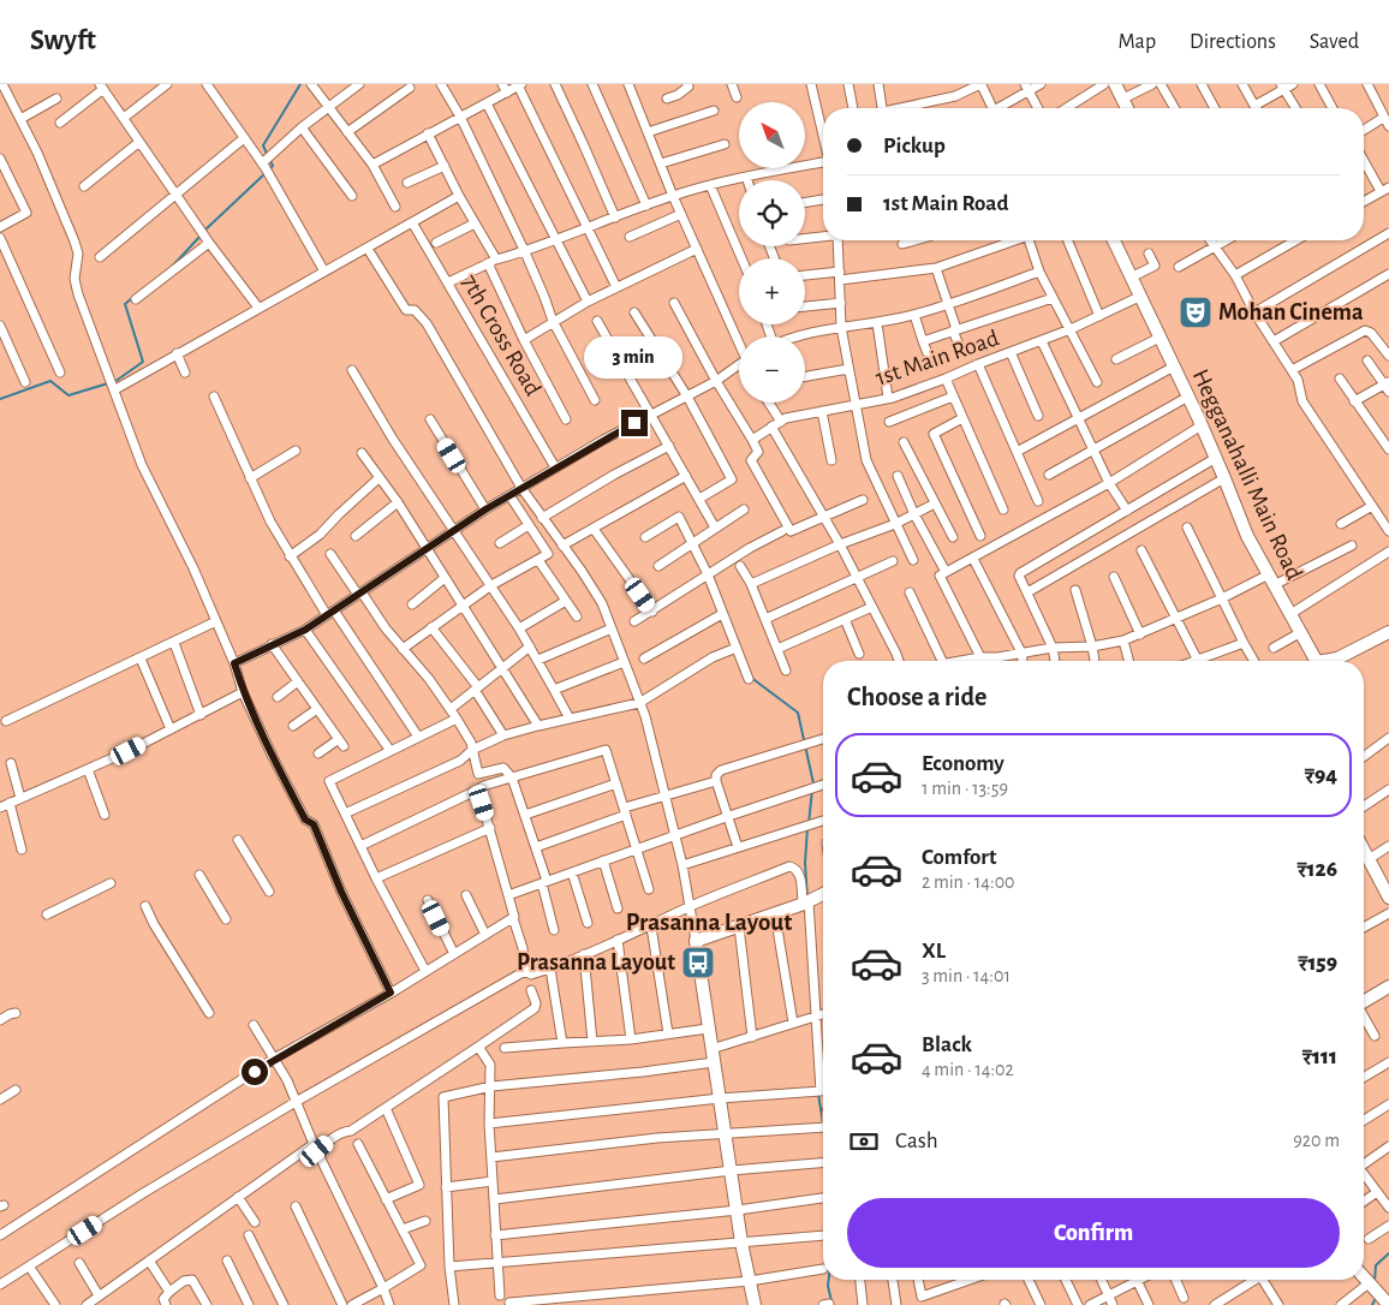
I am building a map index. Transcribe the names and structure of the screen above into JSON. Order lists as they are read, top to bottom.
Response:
{
  "streets": {
    "street": ["7th Cross Road", "1st Main Road", "Hegganahalli Main Road"]
  },
  "crossings": [
    ["1st Main Road", "Hegganahalli Main Road"]
  ],
  "districts": ["Prasanna Layout"],
  "places": {
    "theatre": ["Mohan Cinema"],
    "bus stop": ["Prasanna Layout"]
  },
  "north": "top left",
  "page": {
    "header": "Swyft",
    "nav": ["Map", "Directions", "Saved"],
    "map_buttons": ["+", "−"],
    "banner": ["Pickup", "1st Main Road"],
    "bubble": "3 min",
    "heading": "Choose a ride",
    "list": [
      {
        "name": "Economy",
        "note": "1 min · 13:59",
        "value": "₹94"
      },
      {
        "name": "Comfort",
        "note": "2 min · 14:00",
        "value": "₹126"
      },
      {
        "name": "XL",
        "note": "3 min · 14:01",
        "value": "₹159"
      },
      {
        "name": "Black",
        "note": "4 min · 14:02",
        "value": "₹111"
      }
    ],
    "pay": ["Cash", "920 m"],
    "buttons": "Confirm"
  }
}
